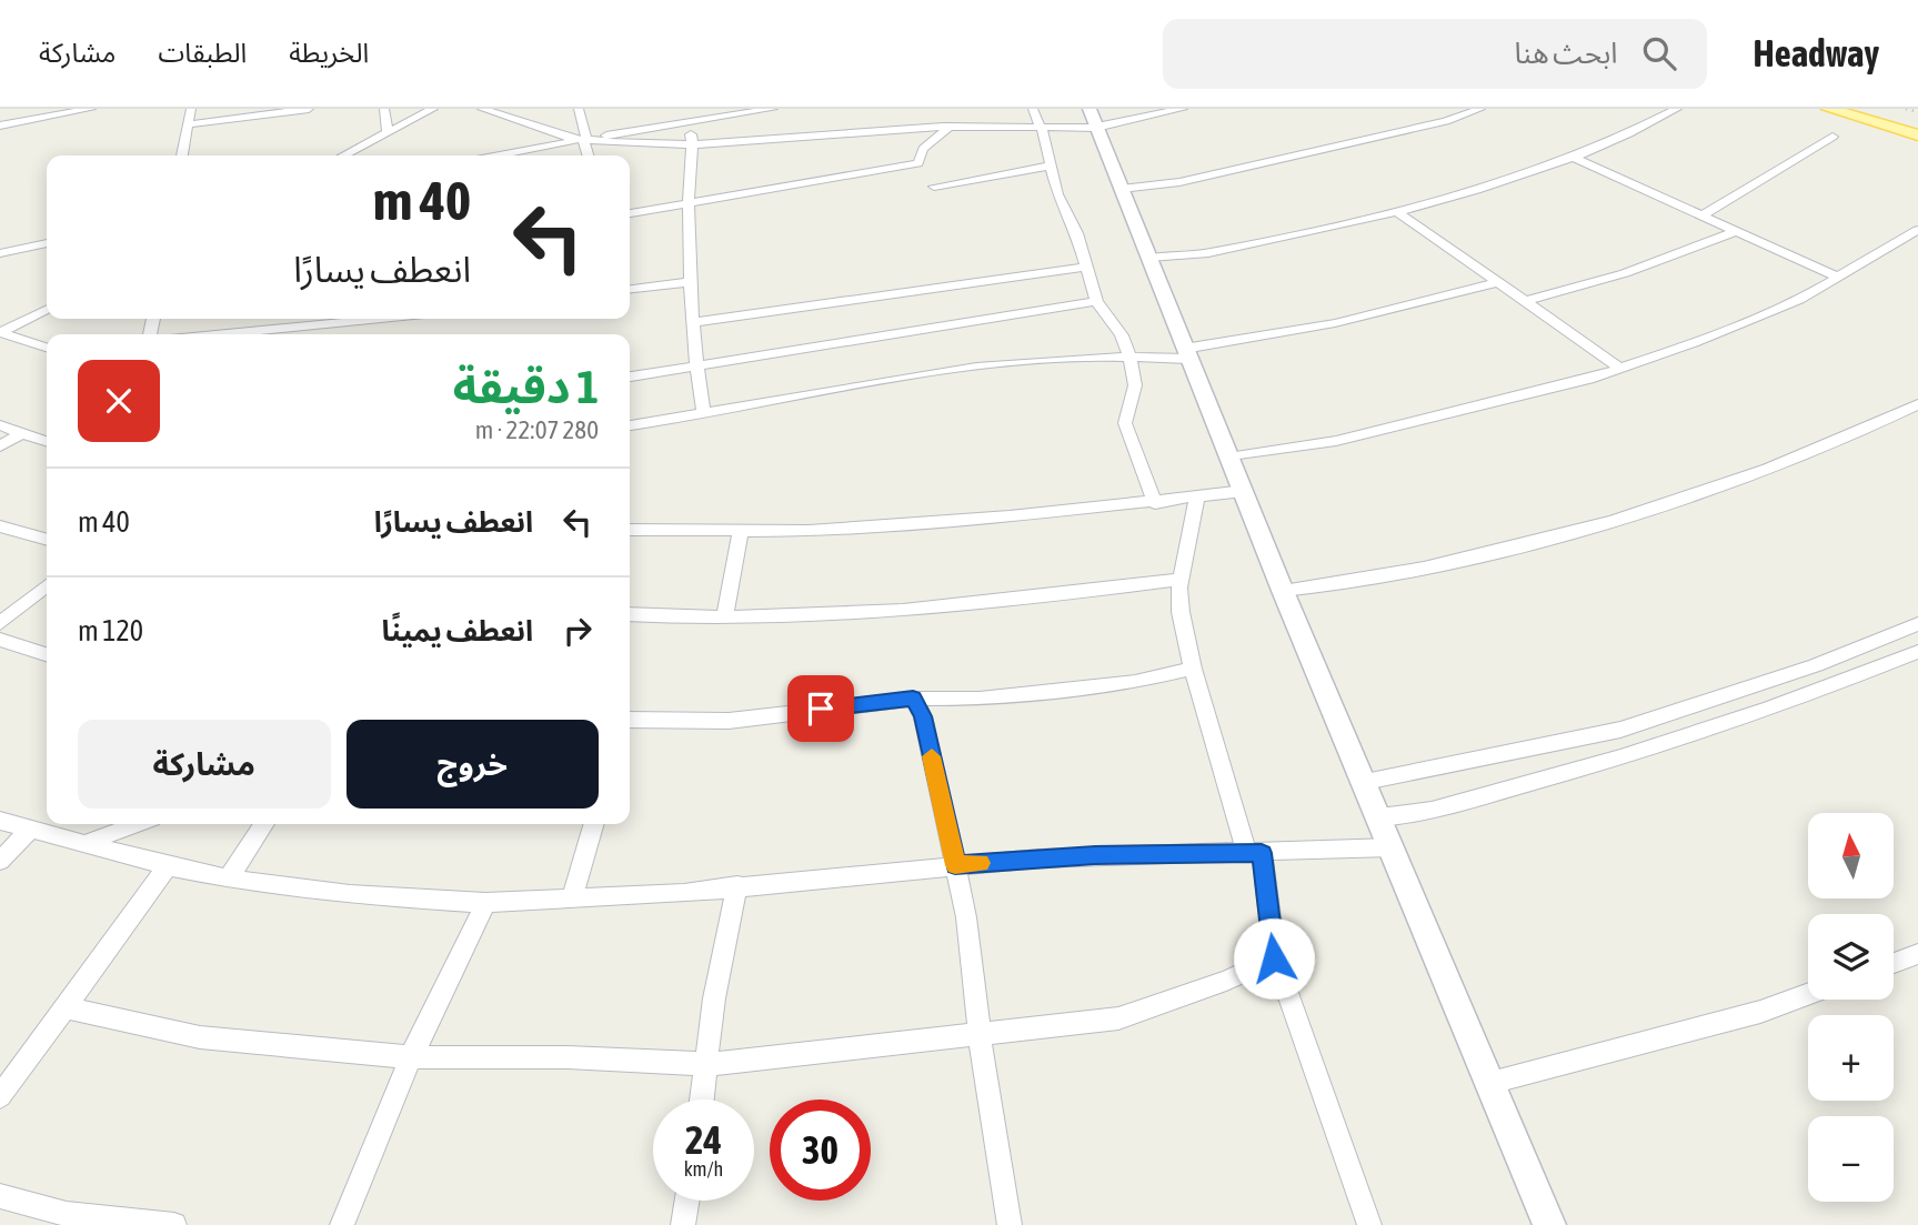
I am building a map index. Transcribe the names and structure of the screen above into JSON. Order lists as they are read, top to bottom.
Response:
{
  "north": "top",
  "page": {
    "header": "Headway",
    "search": "ابحث هنا",
    "nav": ["الخريطة", "الطبقات", "مشاركة"],
    "turn": ["40 m", "انعطف يسارًا"],
    "heading": ["1 دقيقة", "280 m · 22:07"],
    "list": [
      {
        "name": "انعطف يسارًا",
        "value": "40 m"
      },
      {
        "name": "انعطف يمينًا",
        "value": "120 m"
      }
    ],
    "buttons": ["خروج", "مشاركة"],
    "map_buttons": ["+", "−"],
    "speed": "24 km/h",
    "limit": "30"
  }
}
